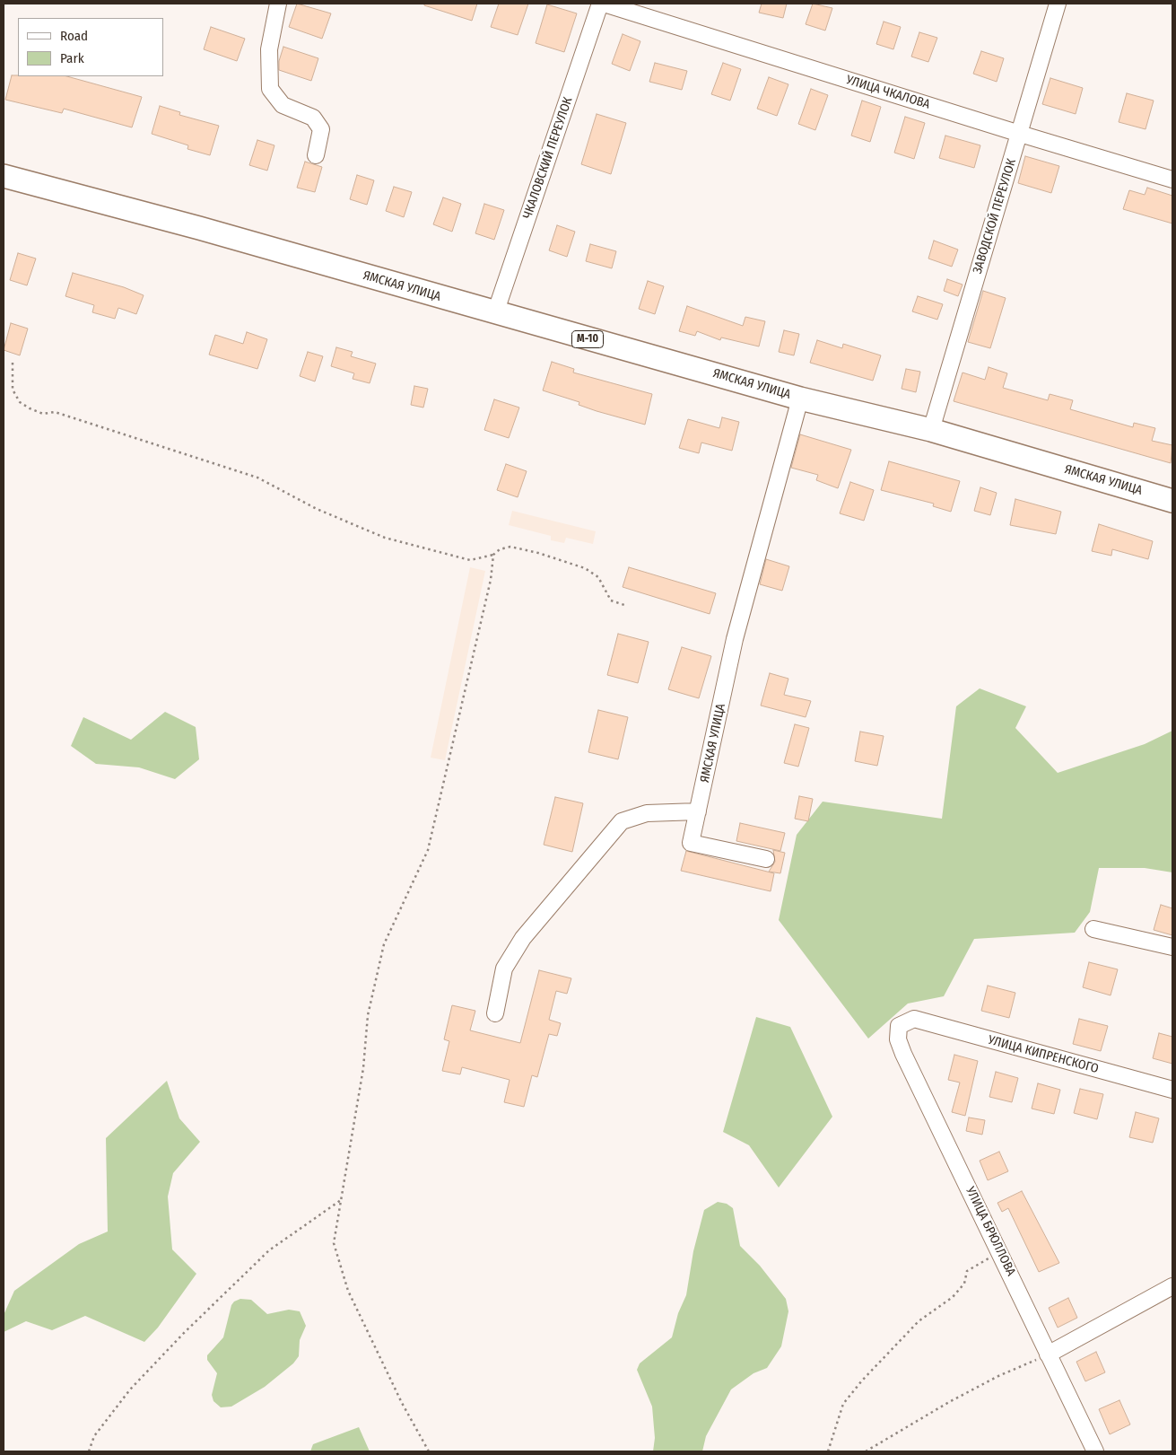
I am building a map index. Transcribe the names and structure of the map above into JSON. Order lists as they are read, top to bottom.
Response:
{
  "streets": {
    "highway": ["ЯМСКАЯ УЛИЦА", "М-10"],
    "street": [
      "УЛИЦА ЧКАЛОВА",
      "ЧКАЛОВСКИЙ ПЕРЕУЛОК",
      "ЗАВОДСКОЙ ПЕРЕУЛОК",
      "УЛИЦА КИПРЕНСКОГО",
      "УЛИЦА БРЮЛЛОВА"
    ]
  },
  "crossings": [
    ["УЛИЦА ЧКАЛОВА", "ЗАВОДСКОЙ ПЕРЕУЛОК"],
    ["ЧКАЛОВСКИЙ ПЕРЕУЛОК", "ЯМСКАЯ УЛИЦА"],
    ["ЗАВОДСКОЙ ПЕРЕУЛОК", "ЯМСКАЯ УЛИЦА"],
    ["УЛИЦА КИПРЕНСКОГО", "УЛИЦА БРЮЛЛОВА"]
  ],
  "legend": ["Road", "Park"]
}
